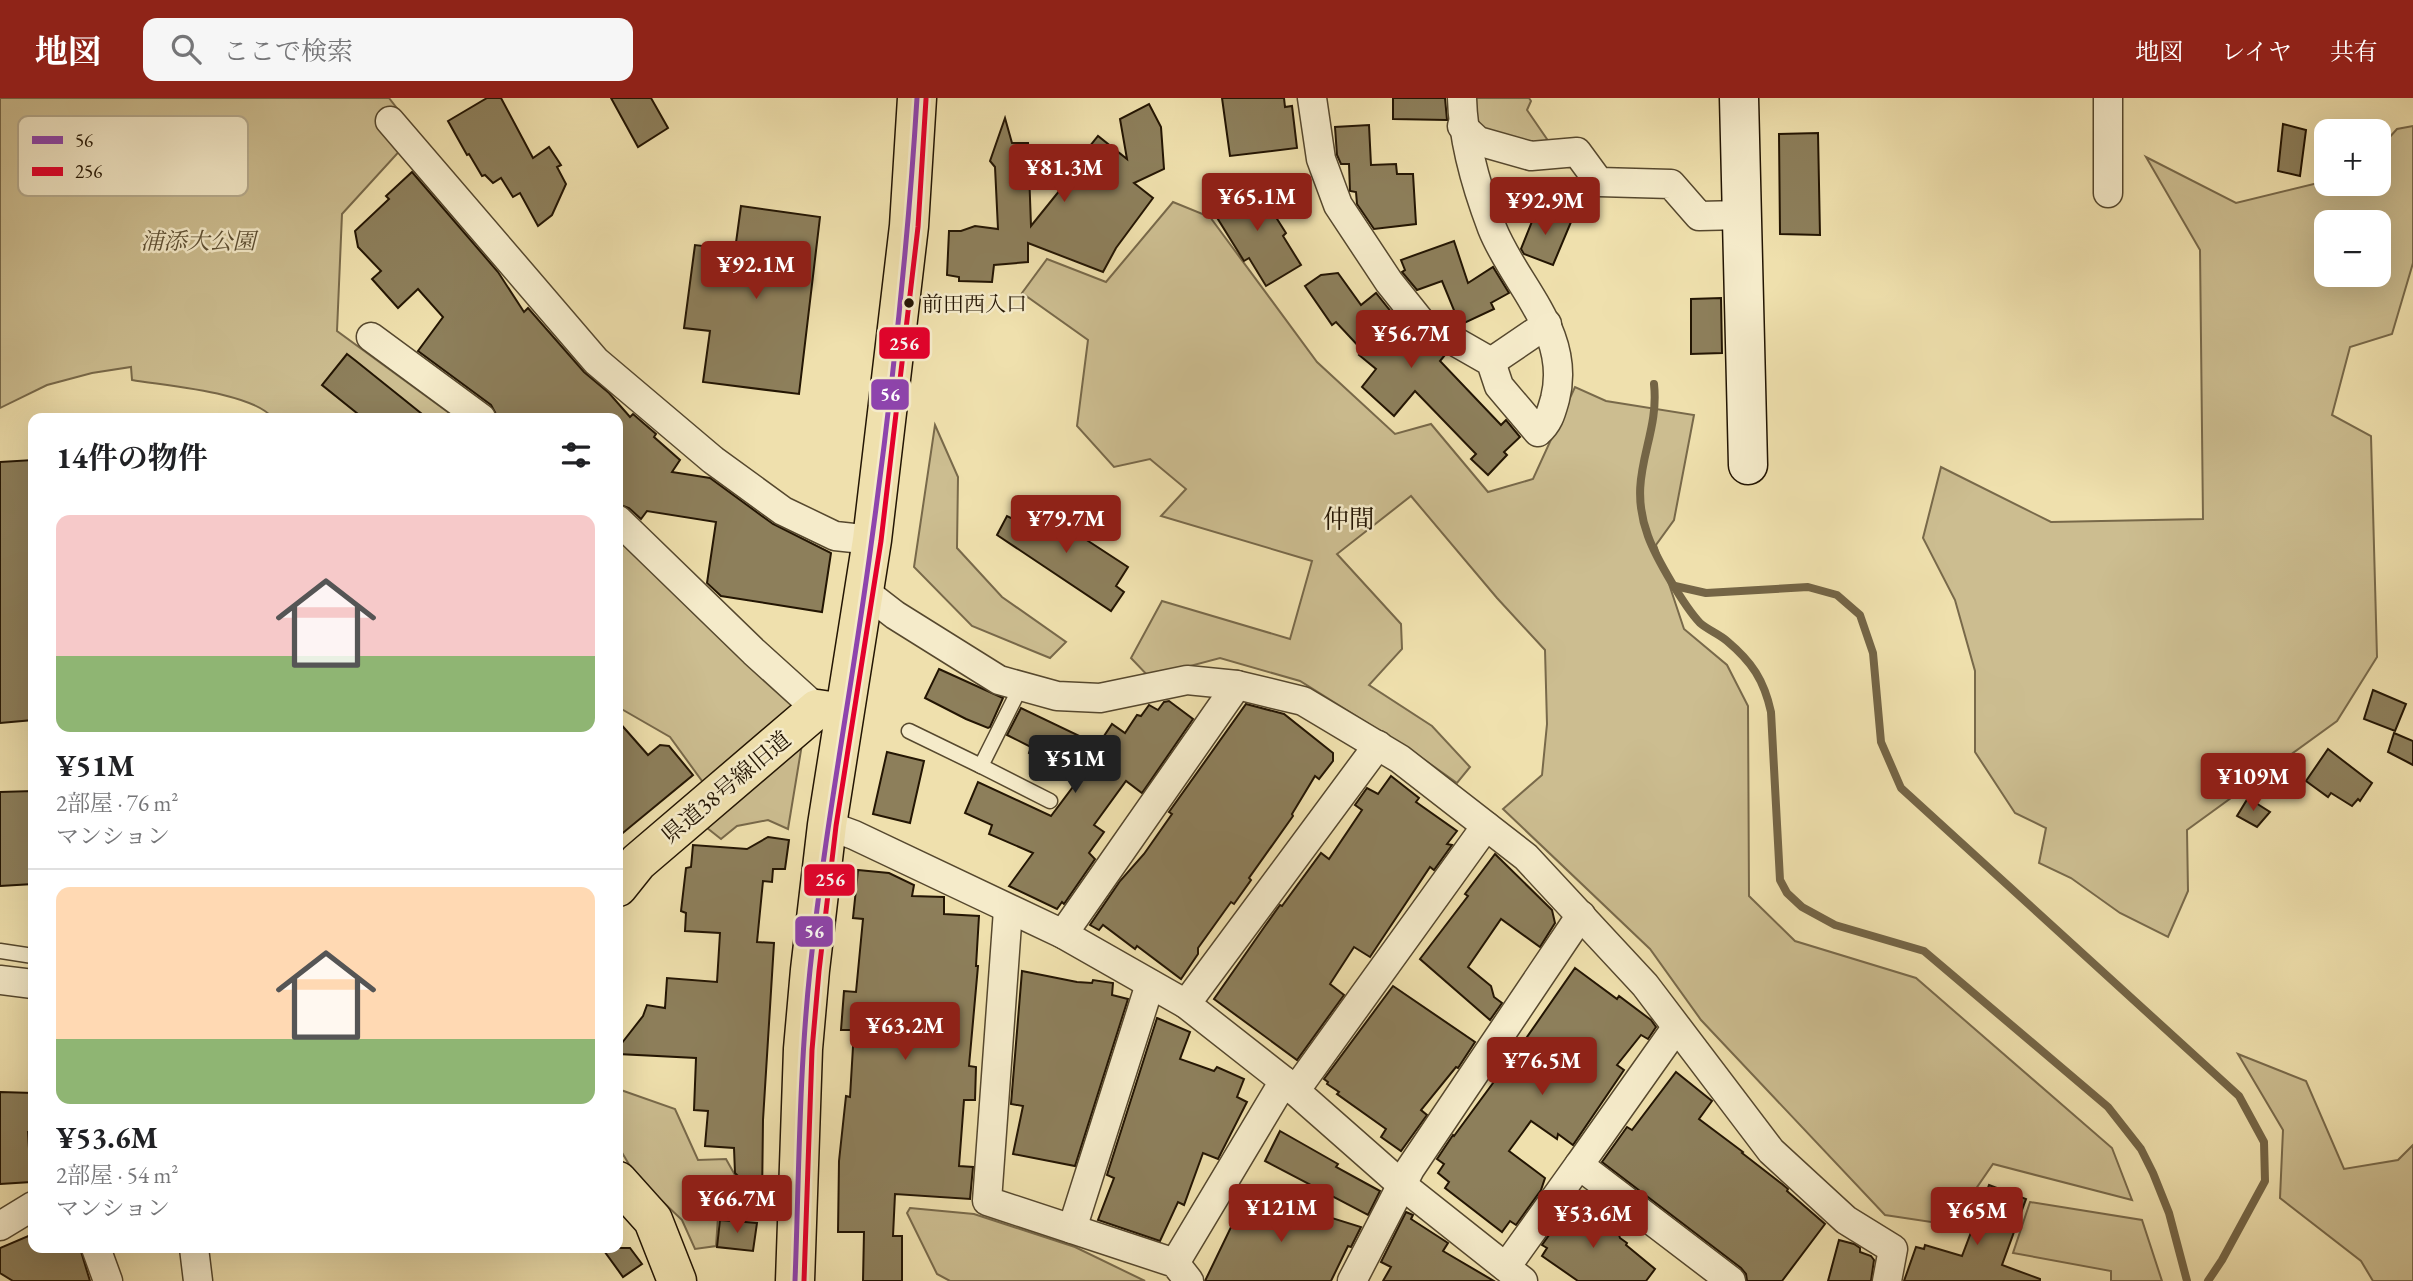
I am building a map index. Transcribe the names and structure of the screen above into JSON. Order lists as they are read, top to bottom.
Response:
{
  "streets": {
    "main road": ["県道38号線旧道"]
  },
  "districts": ["仲間"],
  "parks": ["浦添大公園"],
  "places": ["前田西入口"],
  "lines": ["transit line 56", "transit line 256"],
  "legend": ["56", "256"],
  "page": {
    "header": "地図",
    "search": "ここで検索",
    "nav": ["地図", "レイヤ", "共有"],
    "map_buttons": ["+", "−"],
    "price": [
      "¥81.3M",
      "¥65.1M",
      "¥92.9M",
      "¥92.1M",
      "¥56.7M",
      "¥79.7M",
      "¥51M",
      "¥109M",
      "¥63.2M",
      "¥76.5M",
      "¥66.7M",
      "¥121M",
      "¥65M",
      "¥53.6M"
    ],
    "heading": "14件の物件",
    "list": [
      {
        "name": "¥51M",
        "note": "2部屋 · 76 m² · マンション"
      },
      {
        "name": "¥53.6M",
        "note": "2部屋 · 54 m² · マンション"
      }
    ]
  }
}
